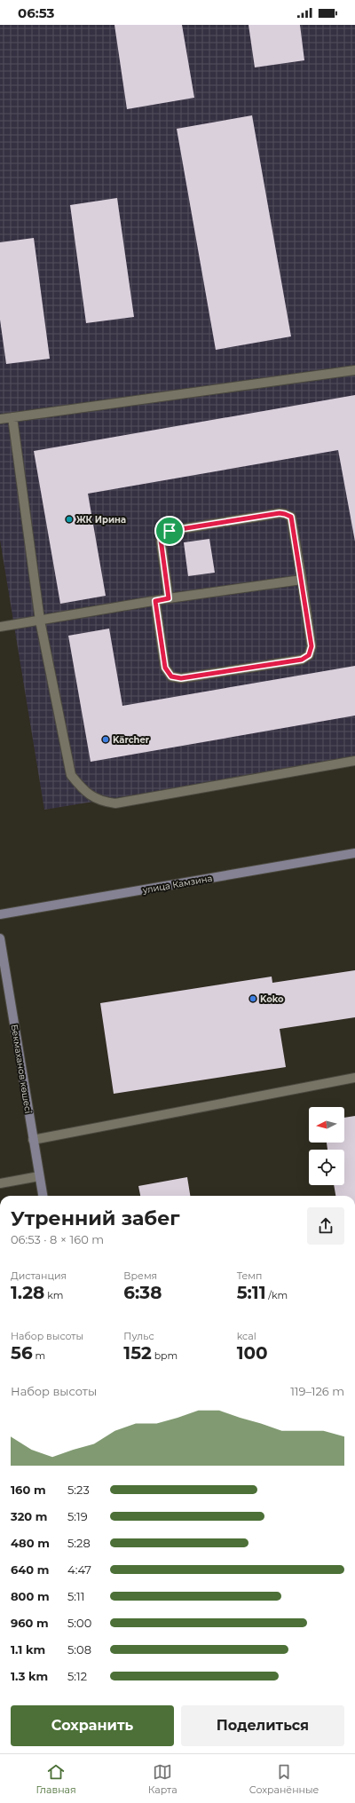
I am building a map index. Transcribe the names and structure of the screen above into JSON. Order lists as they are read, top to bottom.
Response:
{
  "streets": {
    "main road": ["улица Камзина", "Бекмаханов көшесі"]
  },
  "places": ["ЖК Ирина", "Kärcher", "Koko"],
  "north": "left",
  "page": {
    "status": "06:53",
    "heading": ["Утренний забег", "06:53 · 8 × 160 m"],
    "stats": [
      ["Дистанция", "1.28 km"],
      ["Время", "6:38"],
      ["Темп", "5:11 /km"],
      ["Набор высоты", "56 m"],
      ["Пульс", "152 bpm"],
      ["kcal", "100"]
    ],
    "chart": ["Набор высоты", "119–126 m"],
    "list": [
      {
        "name": "160 m",
        "note": "5:23"
      },
      {
        "name": "320 m",
        "note": "5:19"
      },
      {
        "name": "480 m",
        "note": "5:28"
      },
      {
        "name": "640 m",
        "note": "4:47"
      },
      {
        "name": "800 m",
        "note": "5:11"
      },
      {
        "name": "960 m",
        "note": "5:00"
      },
      {
        "name": "1.1 km",
        "note": "5:08"
      },
      {
        "name": "1.3 km",
        "note": "5:12"
      }
    ],
    "buttons": ["Сохранить", "Поделиться"],
    "tabs": ["Главная", "Карта", "Сохранённые"]
  }
}
